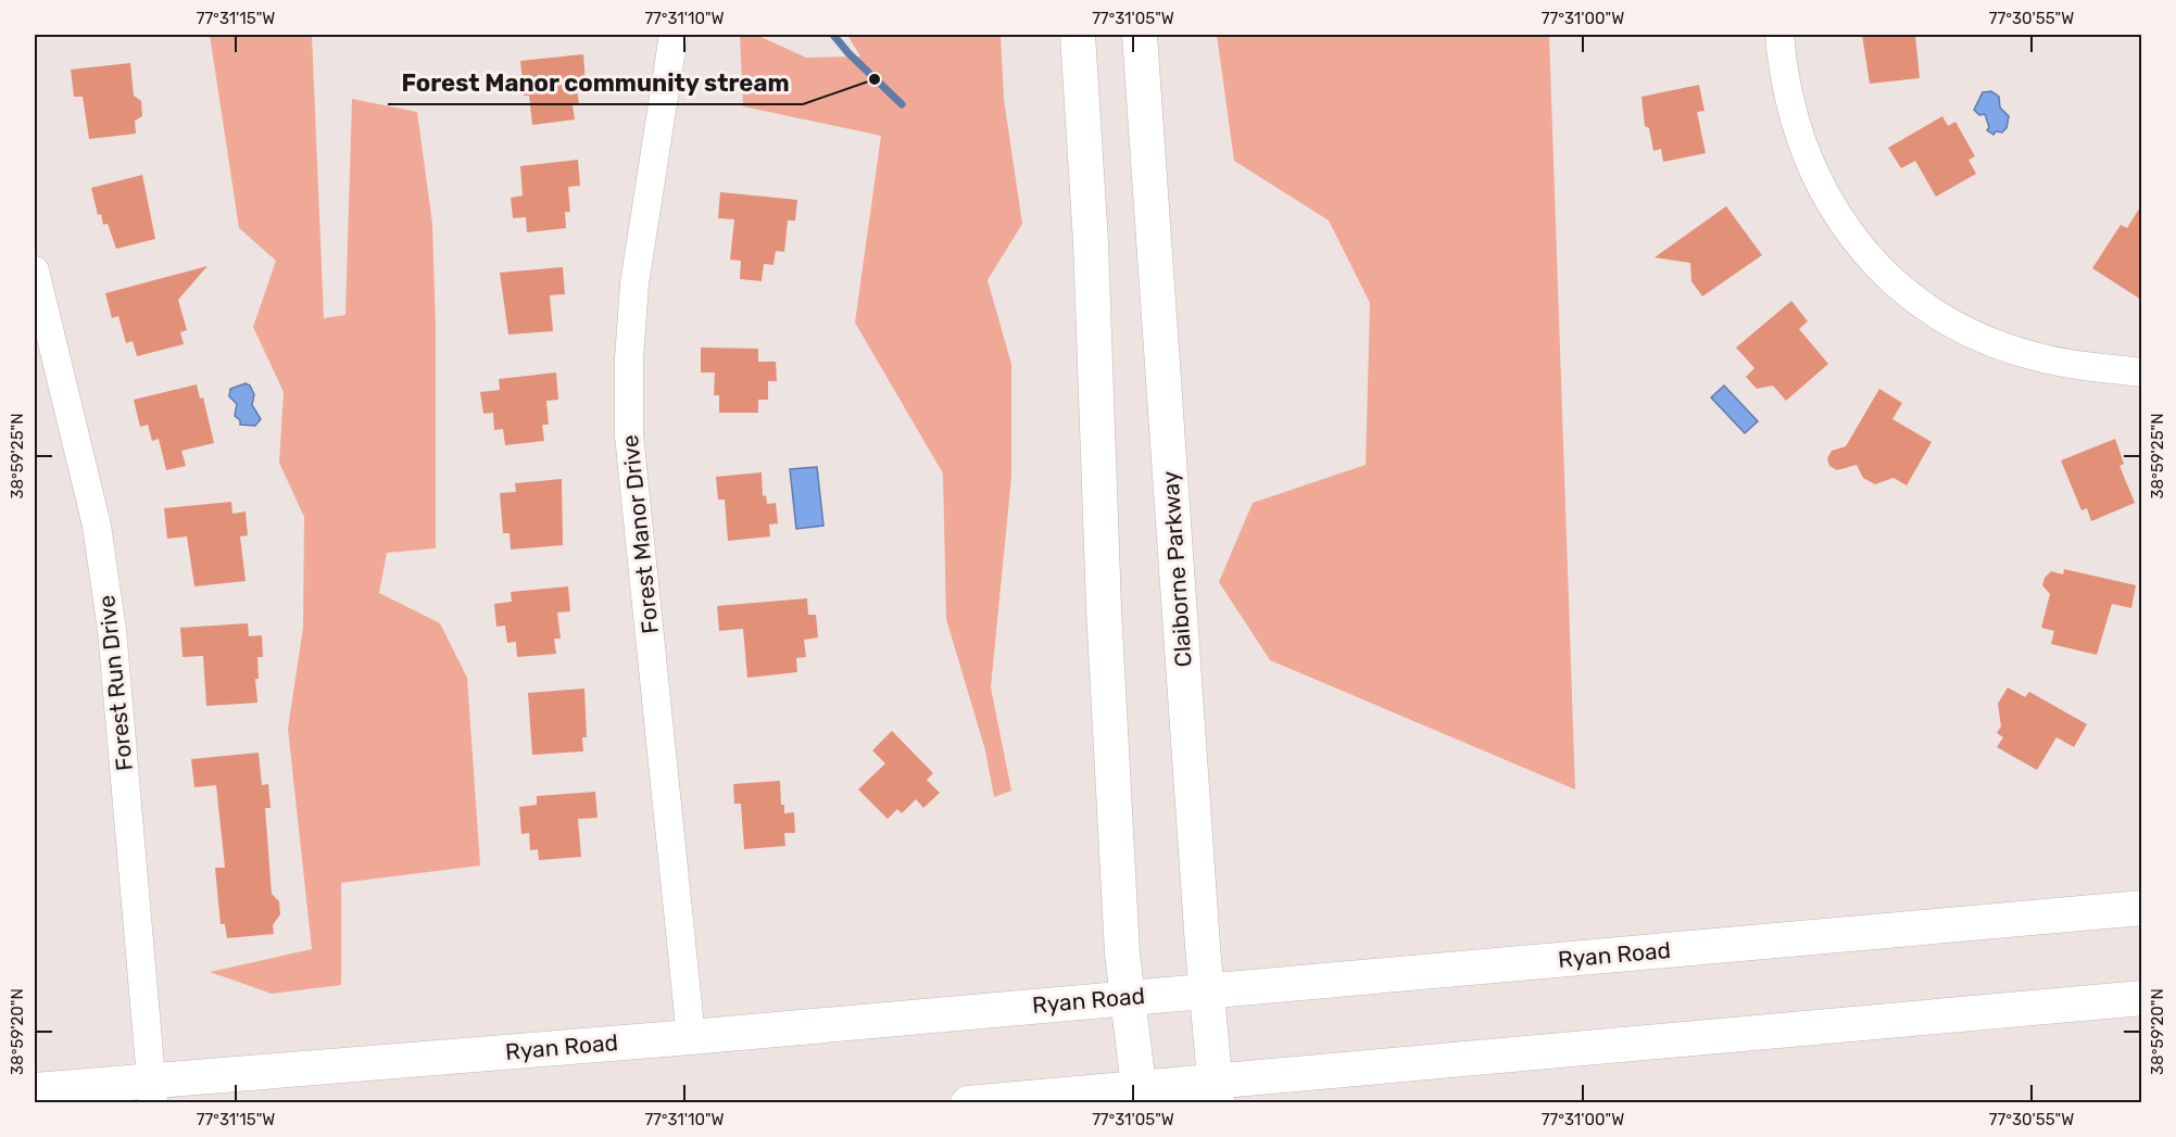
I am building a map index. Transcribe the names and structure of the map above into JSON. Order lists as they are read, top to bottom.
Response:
{
  "streets": {
    "main road": ["Claiborne Parkway", "Ryan Road"],
    "street": ["Forest Manor Drive", "Forest Run Drive"]
  },
  "crossings": [
    ["Forest Manor Drive", "Ryan Road"],
    ["Claiborne Parkway", "Ryan Road"],
    ["Forest Run Drive", "Ryan Road"]
  ],
  "places": ["Forest Manor community stream"],
  "coordinates": [
    "77°31'15\"W",
    "77°31'10\"W",
    "77°31'05\"W",
    "77°31'00\"W",
    "77°30'55\"W",
    "38°59'25\"N",
    "38°59'20\"N"
  ]
}
